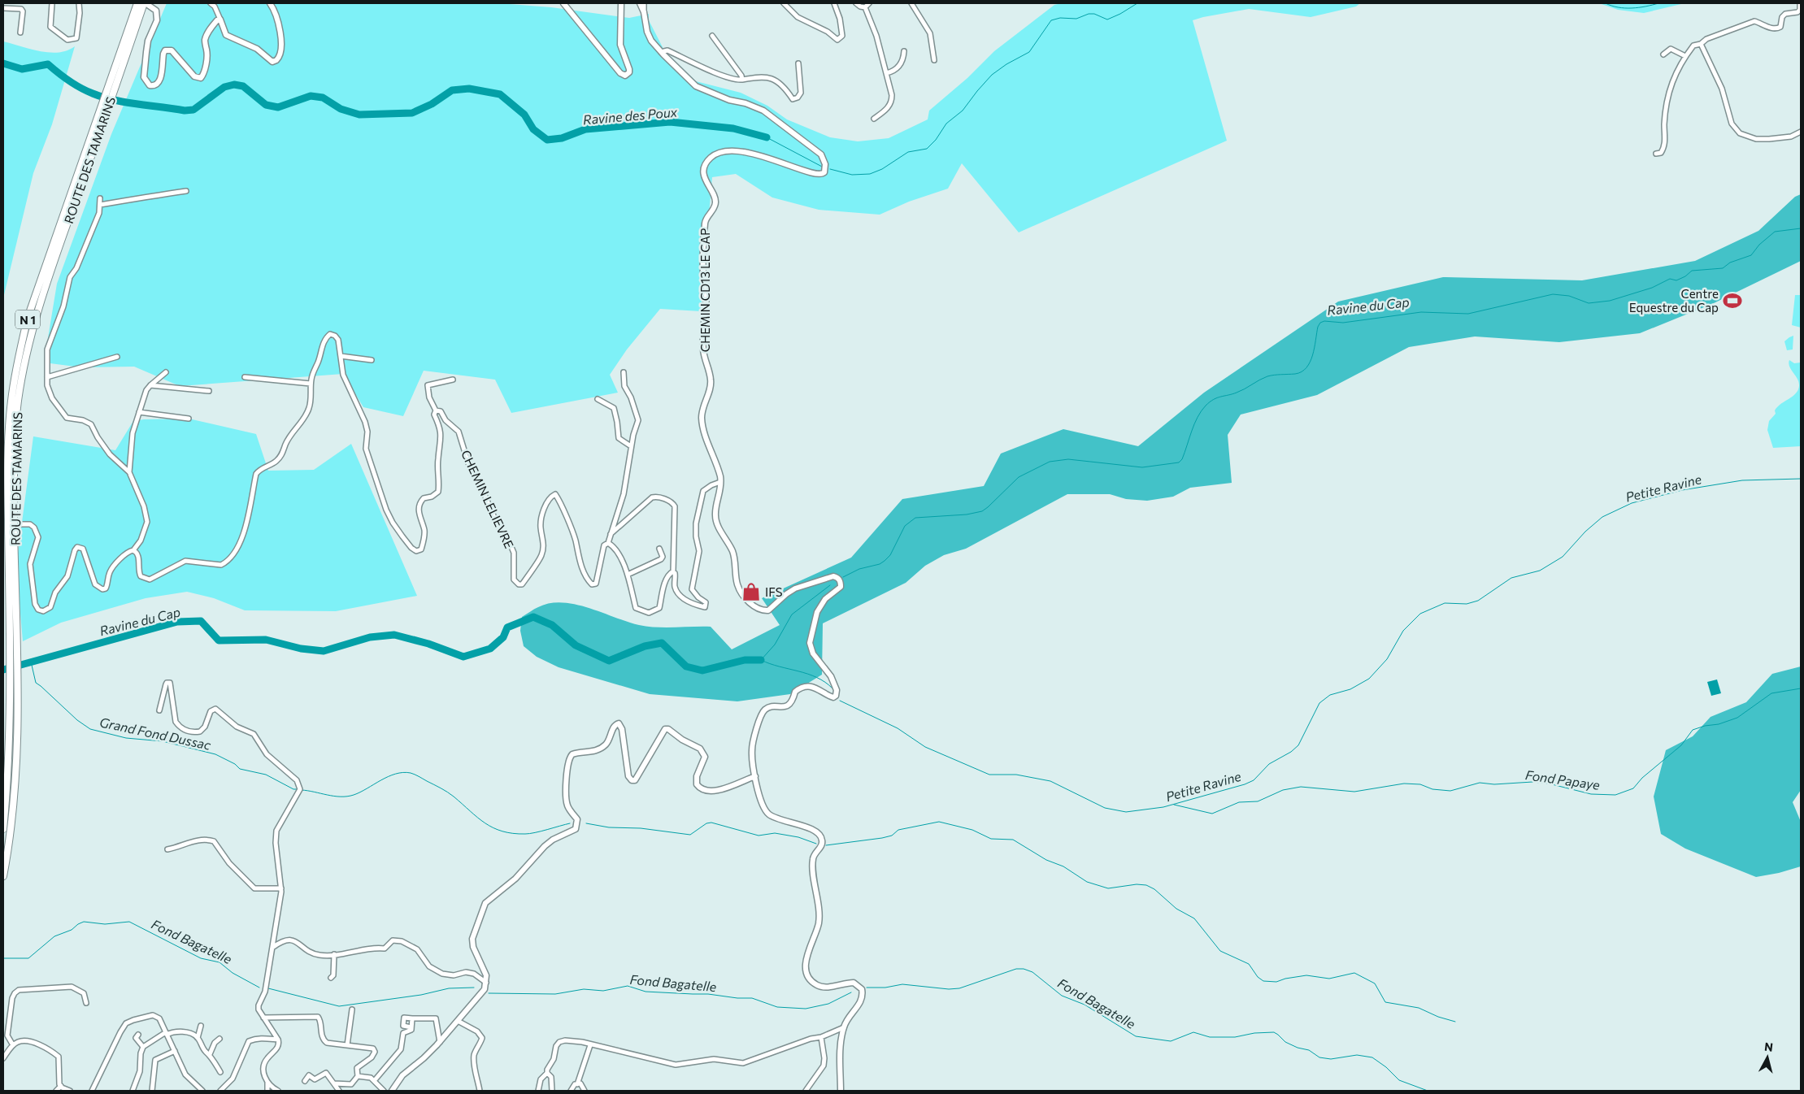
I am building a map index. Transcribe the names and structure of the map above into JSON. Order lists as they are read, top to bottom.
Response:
{
  "streets": {
    "highway": ["ROUTE DES TAMARINS", "N 1"],
    "main road": ["CHEMIN CD13 LE CAP"],
    "street": ["CHEMIN LELIEVRE"]
  },
  "water": [
    "Ravine des Poux",
    "Ravine du Cap",
    "Petite Ravine",
    "Grand Fond Dussac",
    "Fond Papaye",
    "Fond Bagatelle"
  ],
  "places": {
    "sports": ["Centre Equestre du Cap"],
    "shop": ["IFS"]
  },
  "north": "top"
}
